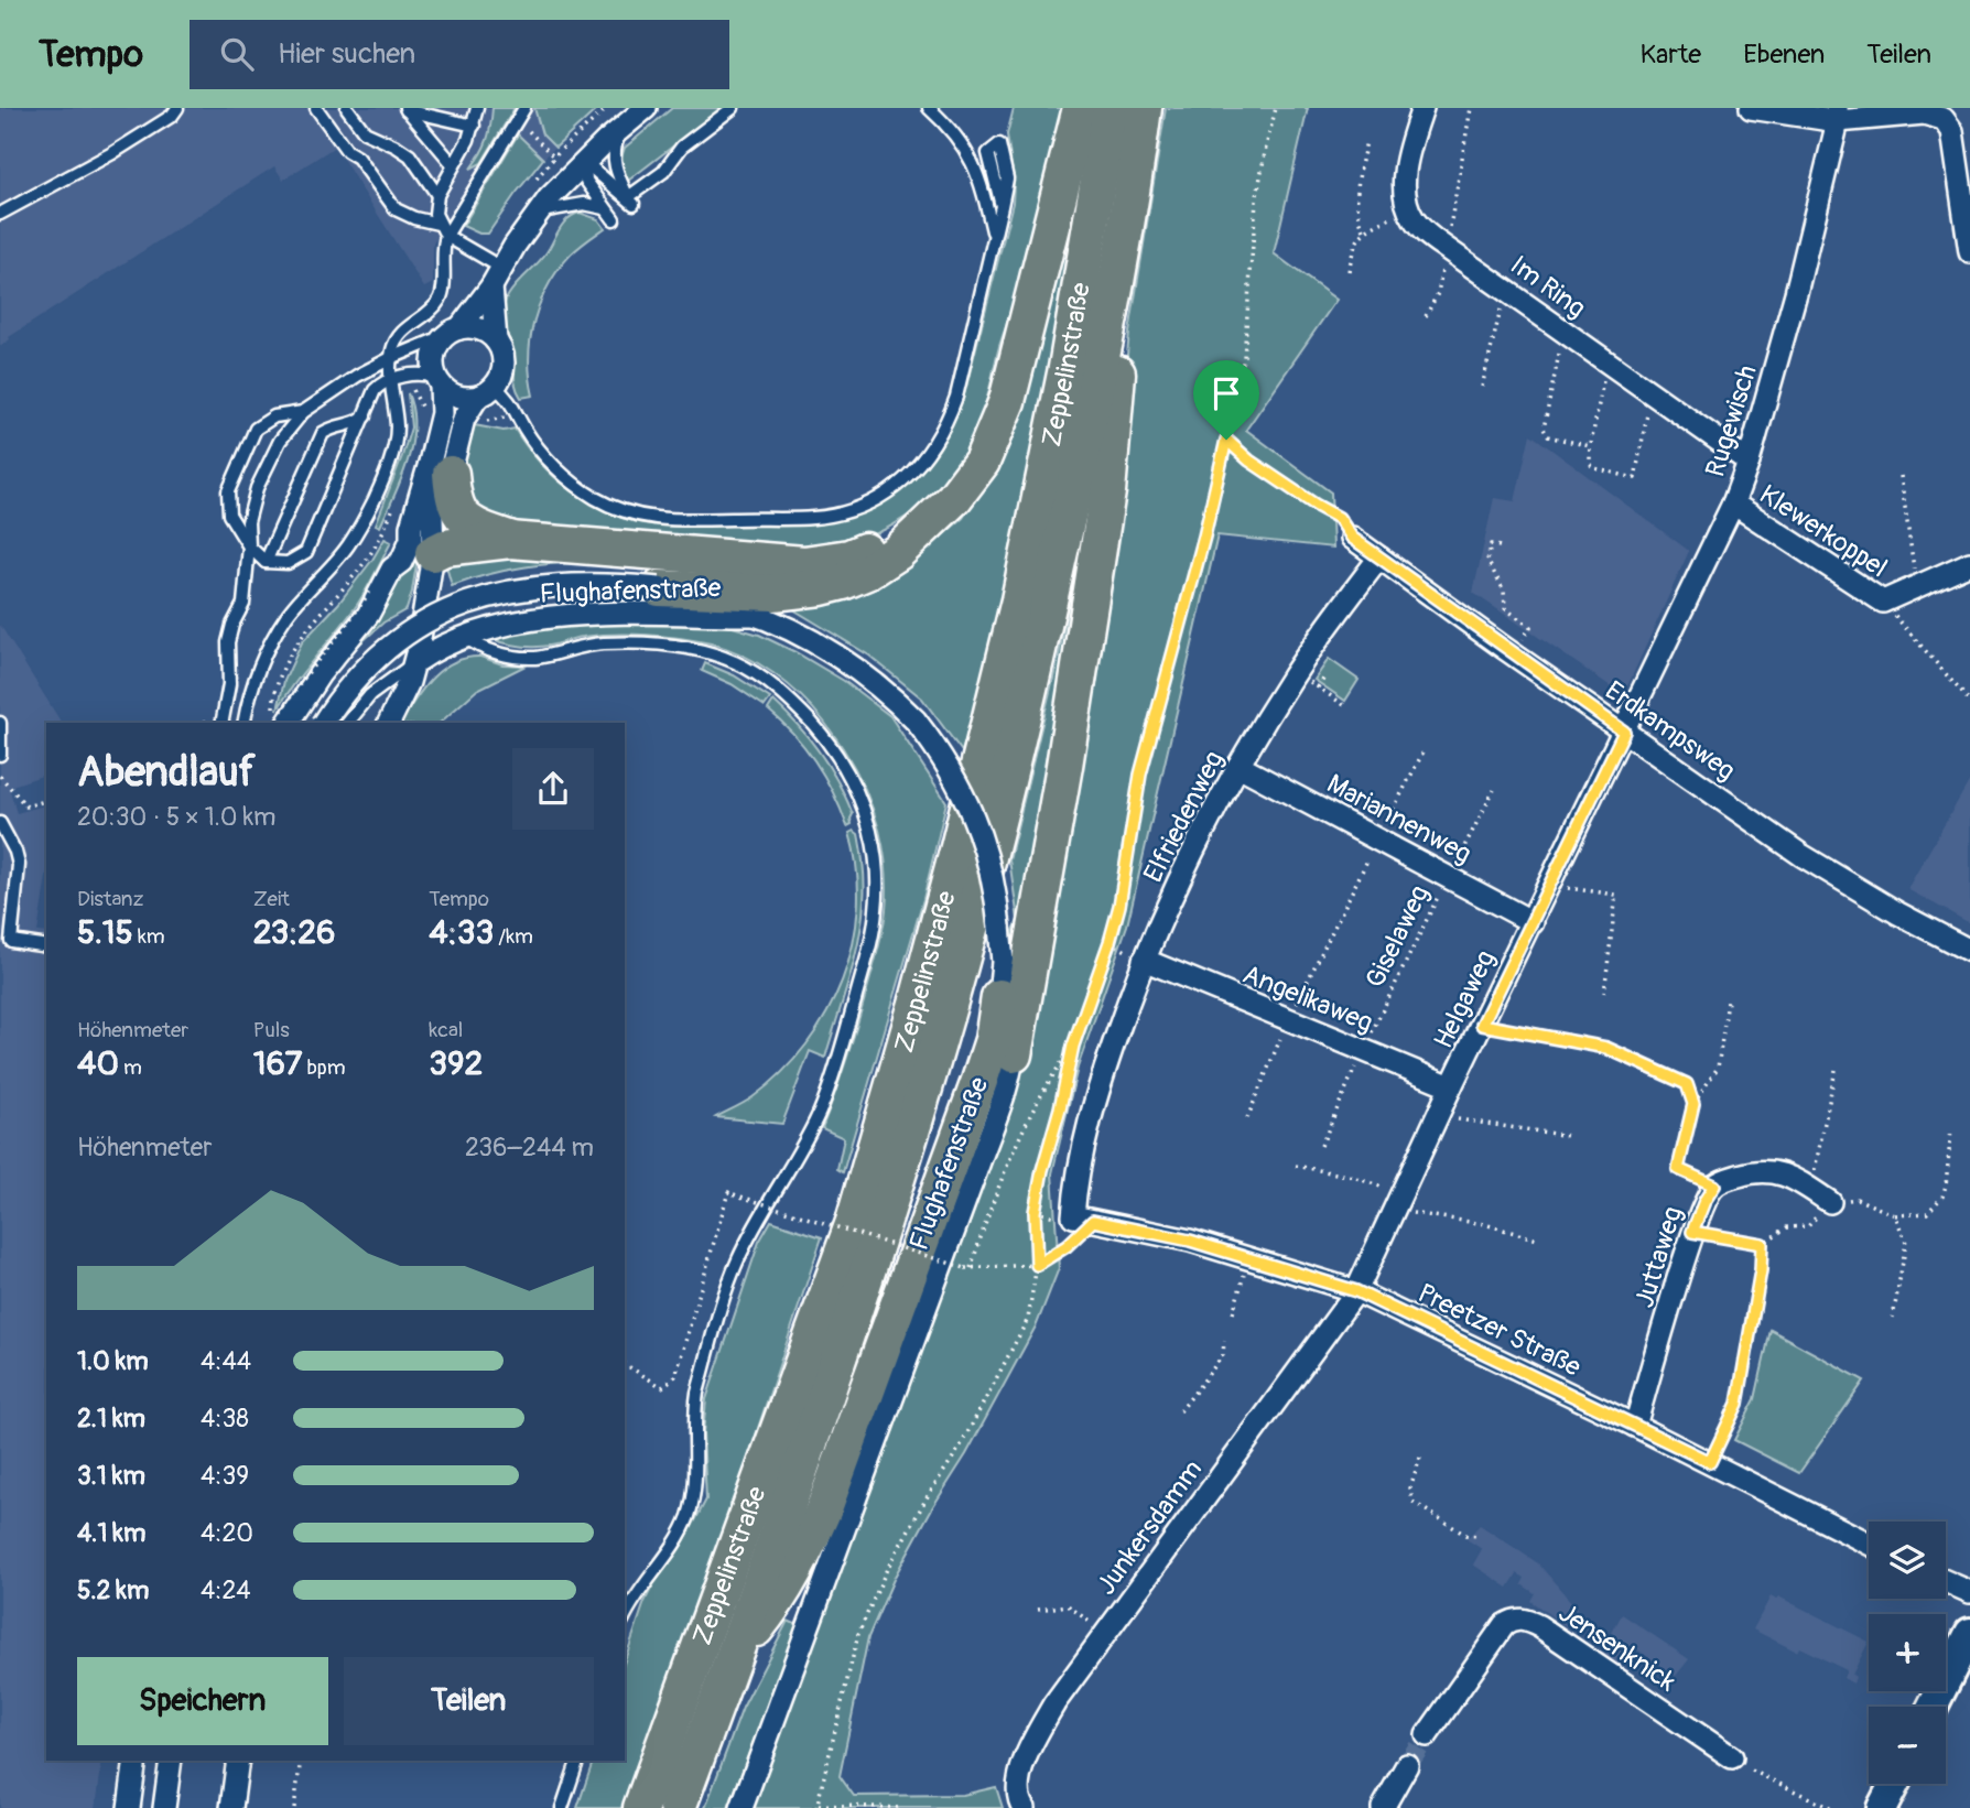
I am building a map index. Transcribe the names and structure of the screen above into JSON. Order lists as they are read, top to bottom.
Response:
{
  "streets": {
    "highway": ["Zeppelinstraße"],
    "street": [
      "Im Ring",
      "Rugewisch",
      "Klewerkoppel",
      "Flughafenstraße",
      "Erdkampsweg",
      "Elfriedenweg",
      "Mariannenweg",
      "Angelikaweg",
      "Helgaweg",
      "Juttaweg",
      "Preetzer Straße",
      "Junkersdamm",
      "Jensenknick"
    ],
    "path": ["Giselaweg"]
  },
  "crossings": [
    ["Im Ring", "Rugewisch"],
    ["Rugewisch", "Klewerkoppel"],
    ["Rugewisch", "Erdkampsweg"],
    ["Rugewisch", "Helgaweg"],
    ["Erdkampsweg", "Elfriedenweg"],
    ["Erdkampsweg", "Helgaweg"],
    ["Elfriedenweg", "Mariannenweg"],
    ["Elfriedenweg", "Angelikaweg"],
    ["Elfriedenweg", "Preetzer Straße"],
    ["Mariannenweg", "Giselaweg"],
    ["Mariannenweg", "Helgaweg"],
    ["Giselaweg", "Angelikaweg"],
    ["Angelikaweg", "Helgaweg"],
    ["Helgaweg", "Preetzer Straße"],
    ["Helgaweg", "Junkersdamm"],
    ["Juttaweg", "Preetzer Straße"],
    ["Preetzer Straße", "Junkersdamm"]
  ],
  "page": {
    "header": "Tempo",
    "search": "Hier suchen",
    "nav": ["Karte", "Ebenen", "Teilen"],
    "heading": ["Abendlauf", "20:30 · 5 × 1.0 km"],
    "stats": [
      ["Distanz", "5.15 km"],
      ["Zeit", "23:26"],
      ["Tempo", "4:33 /km"],
      ["Höhenmeter", "40 m"],
      ["Puls", "167 bpm"],
      ["kcal", "392"]
    ],
    "chart": ["Höhenmeter", "236–244 m"],
    "list": [
      {
        "name": "1.0 km",
        "note": "4:44"
      },
      {
        "name": "2.1 km",
        "note": "4:38"
      },
      {
        "name": "3.1 km",
        "note": "4:39"
      },
      {
        "name": "4.1 km",
        "note": "4:20"
      },
      {
        "name": "5.2 km",
        "note": "4:24"
      }
    ],
    "map_buttons": ["+", "−"],
    "buttons": ["Speichern", "Teilen"]
  }
}
